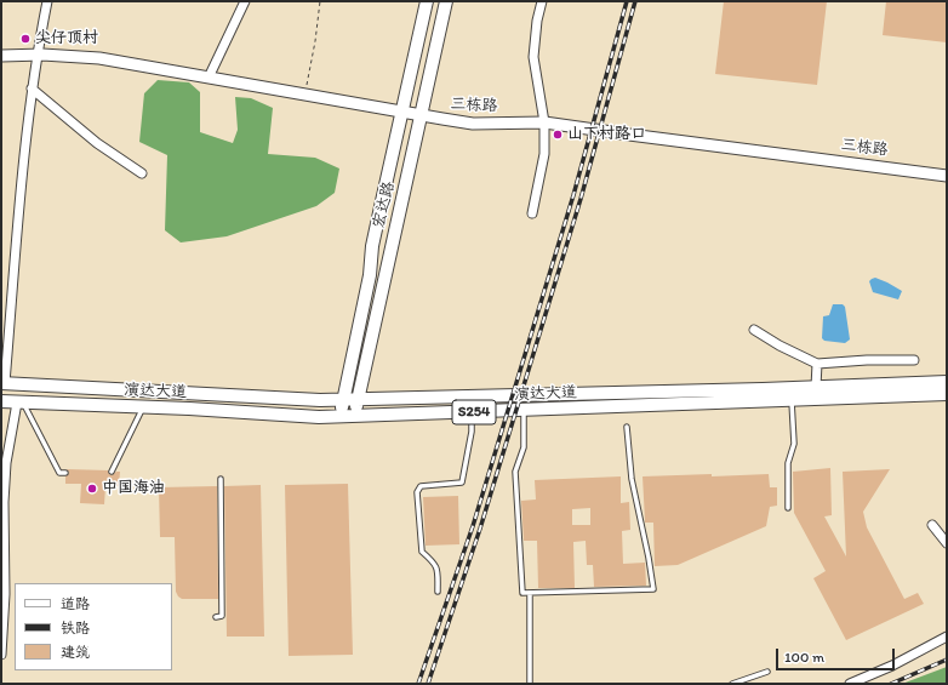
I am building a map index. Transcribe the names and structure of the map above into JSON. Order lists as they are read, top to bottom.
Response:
{
  "streets": {
    "main road": [
      "三栋路",
      "宏达路",
      "演达大道",
      "S254"
    ]
  },
  "crossings": [
    ["三栋路", "宏达路"],
    ["宏达路", "演达大道"]
  ],
  "places": ["尖仔顶村", "山下村路口", "中国海油"],
  "legend": ["道路", "铁路", "建筑"],
  "scale_bar": "100 m"
}
